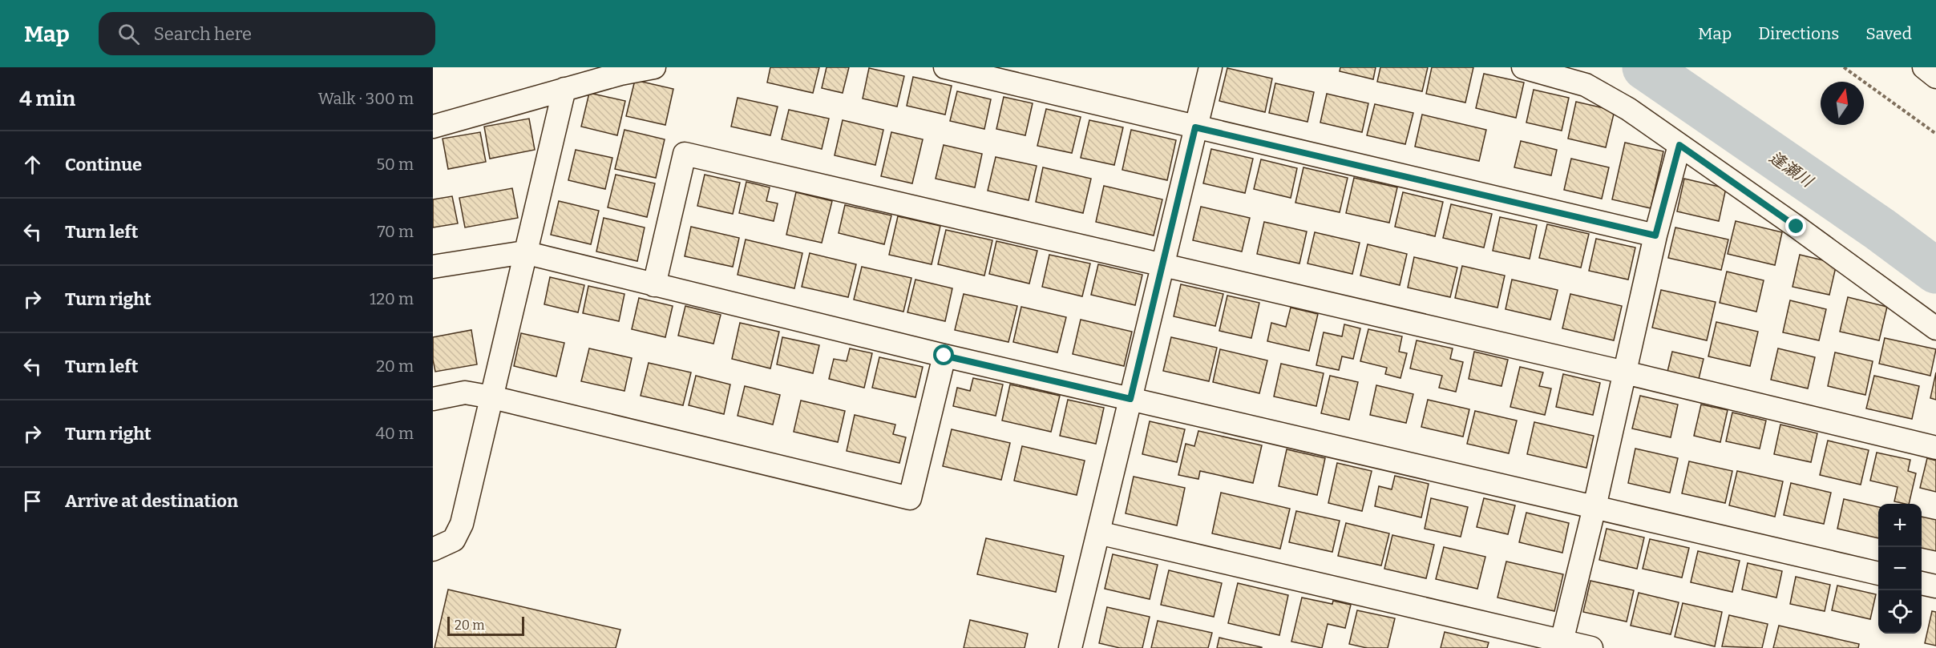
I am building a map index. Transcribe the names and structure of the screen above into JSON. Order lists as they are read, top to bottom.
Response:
{
  "water": ["逢瀬川"],
  "scale_bar": "20 m",
  "north": "top",
  "page": {
    "header": "Map",
    "search": "Search here",
    "nav": ["Map", "Directions", "Saved"],
    "heading": ["4 min", "Walk · 300 m"],
    "list": [
      ["Continue", "50 m"],
      ["Turn left", "70 m"],
      ["Turn right", "120 m"],
      ["Turn left", "20 m"],
      ["Turn right", "40 m"],
      "Arrive at destination"
    ],
    "map_buttons": ["+", "−"],
    "scale": "20 m"
  }
}
